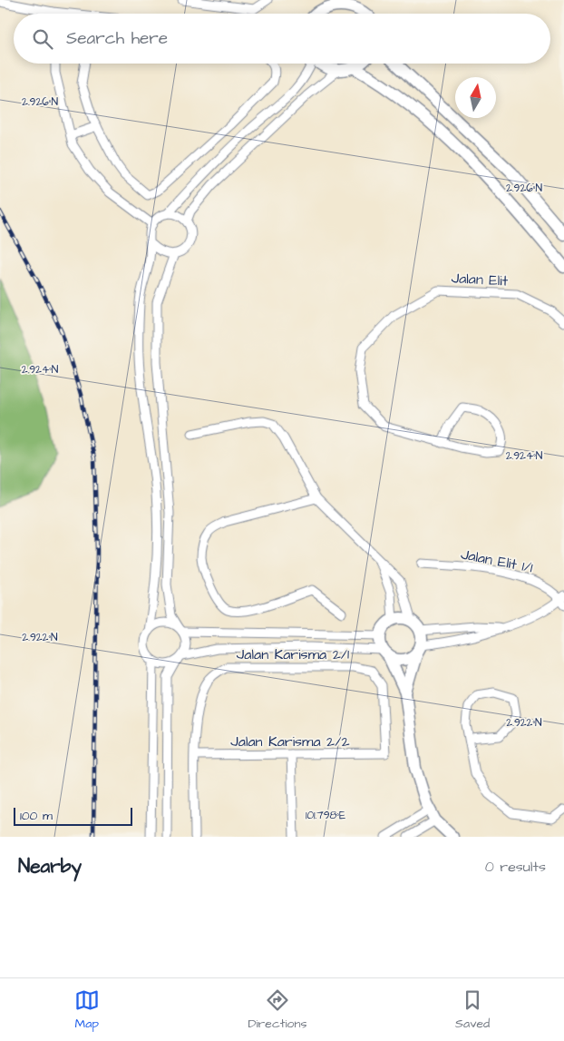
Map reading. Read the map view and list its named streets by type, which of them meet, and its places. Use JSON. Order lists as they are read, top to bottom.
{
  "streets": {
    "street": [
      "Jalan Elit",
      "Jalan Elit 1/1",
      "Jalan Karisma 2/1",
      "Jalan Karisma 2/2"
    ]
  },
  "crossings": [
    ["Jalan Karisma 2/1", "Jalan Karisma 2/2"]
  ],
  "scale_bar": "100 m",
  "north": "top",
  "page": {
    "search": "Search here",
    "scale": "100 m",
    "heading": ["Nearby", "0 results"],
    "nav": ["Map", "Directions", "Saved"]
  },
  "coordinates": [
    "2.926°N",
    "2.924°N",
    "2.922°N",
    "101.798°E"
  ]
}
